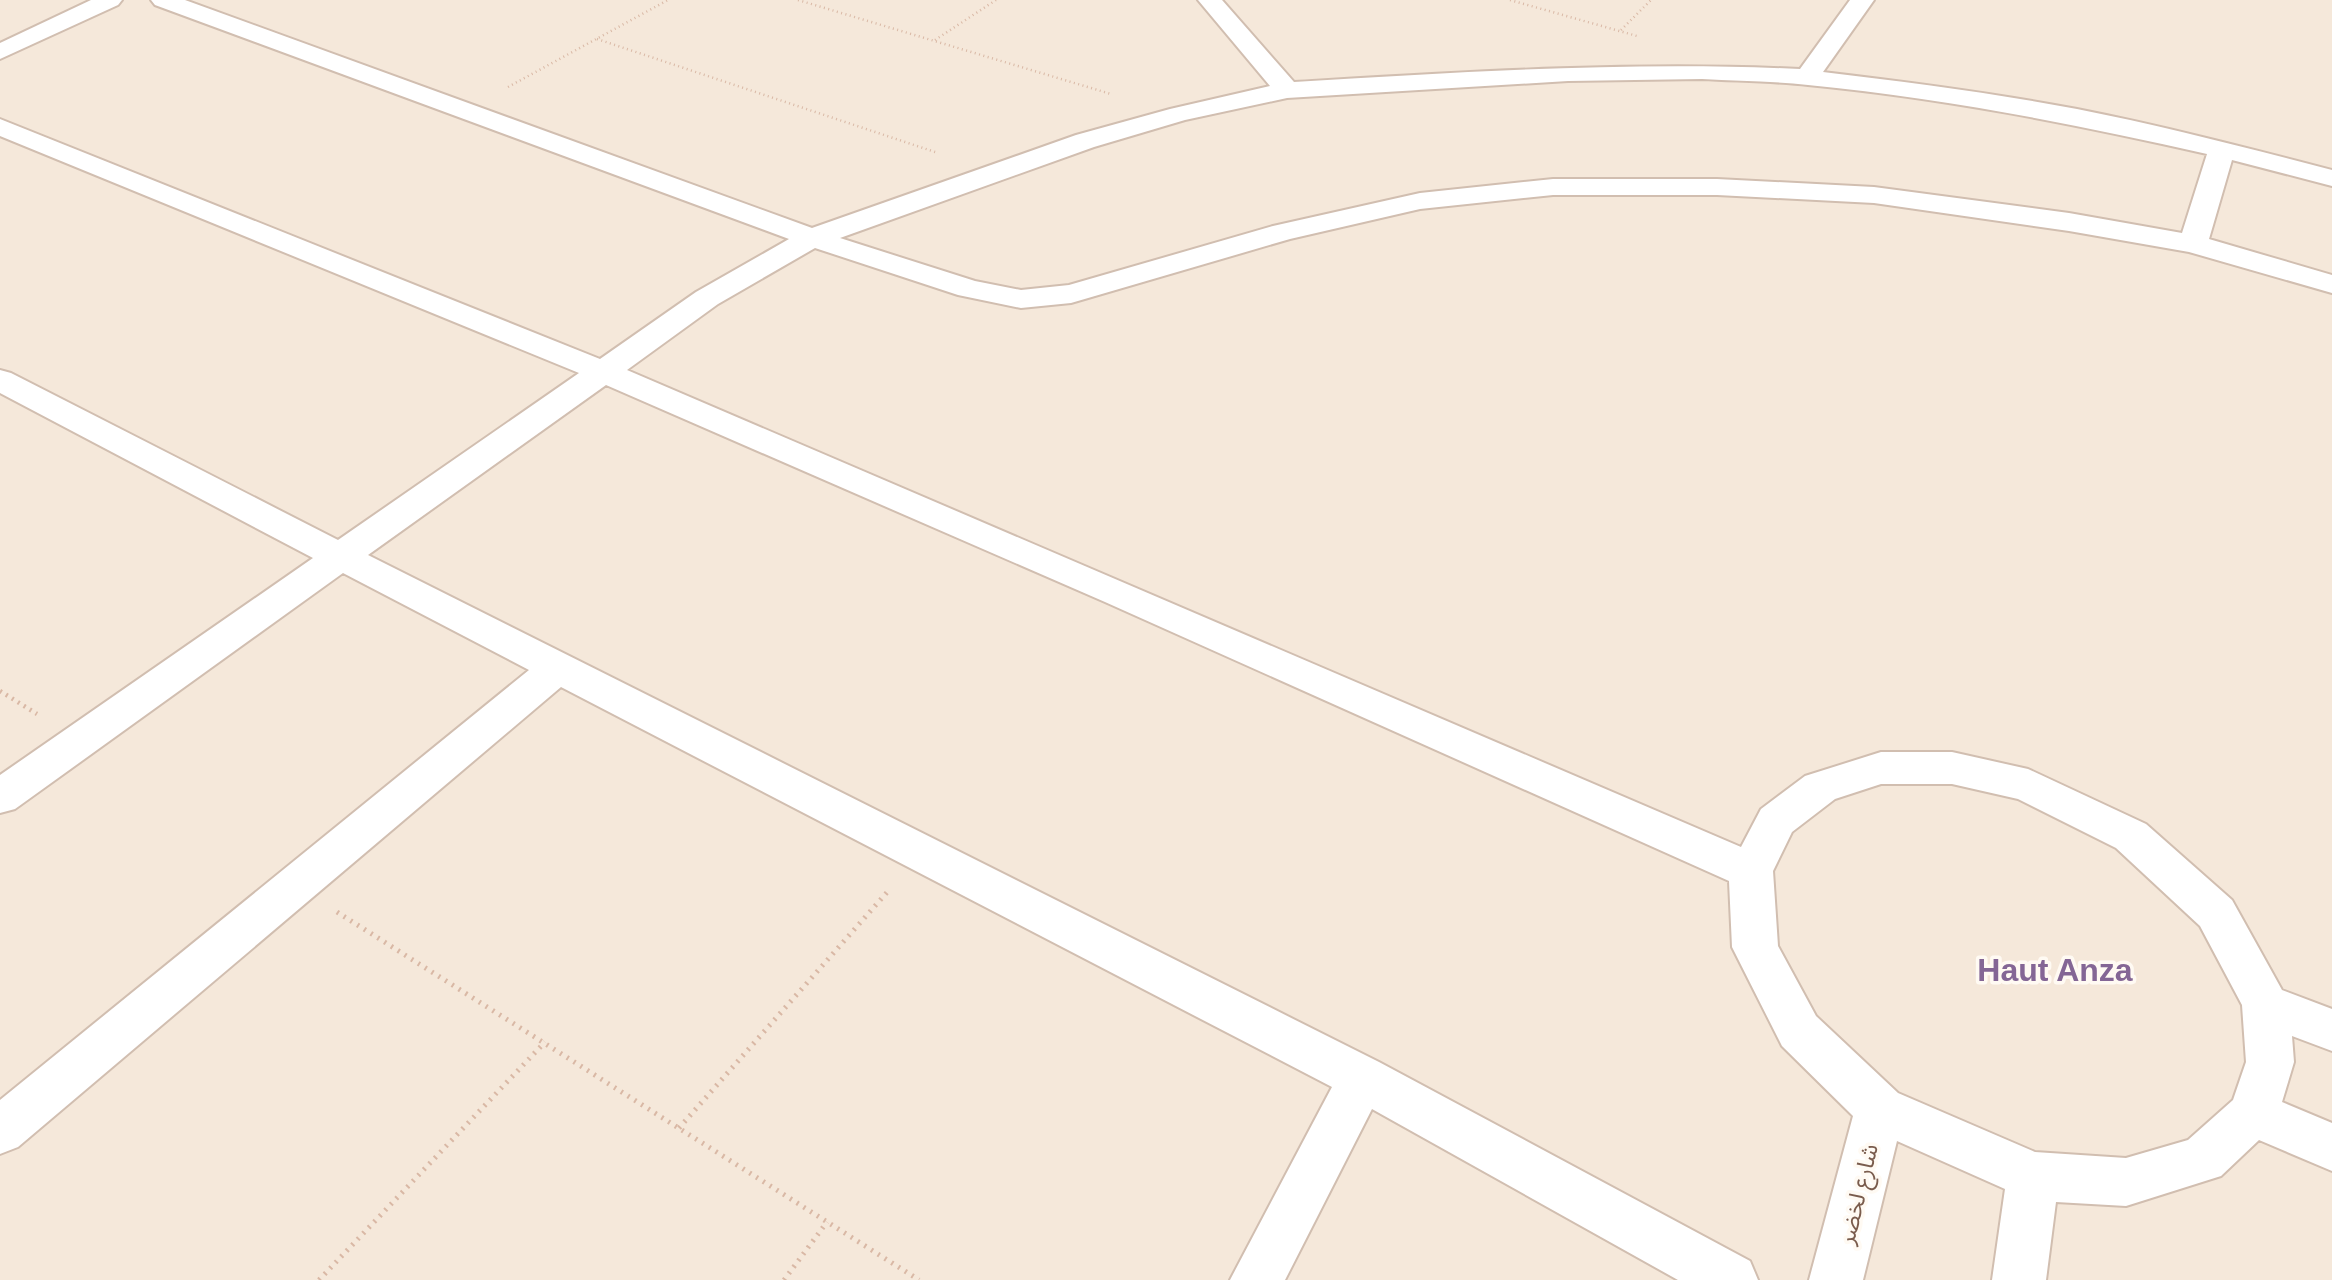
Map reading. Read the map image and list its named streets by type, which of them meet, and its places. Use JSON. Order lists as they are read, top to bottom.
{
  "streets": {
    "street": ["شارع لخضر"]
  },
  "districts": ["Haut Anza"]
}
